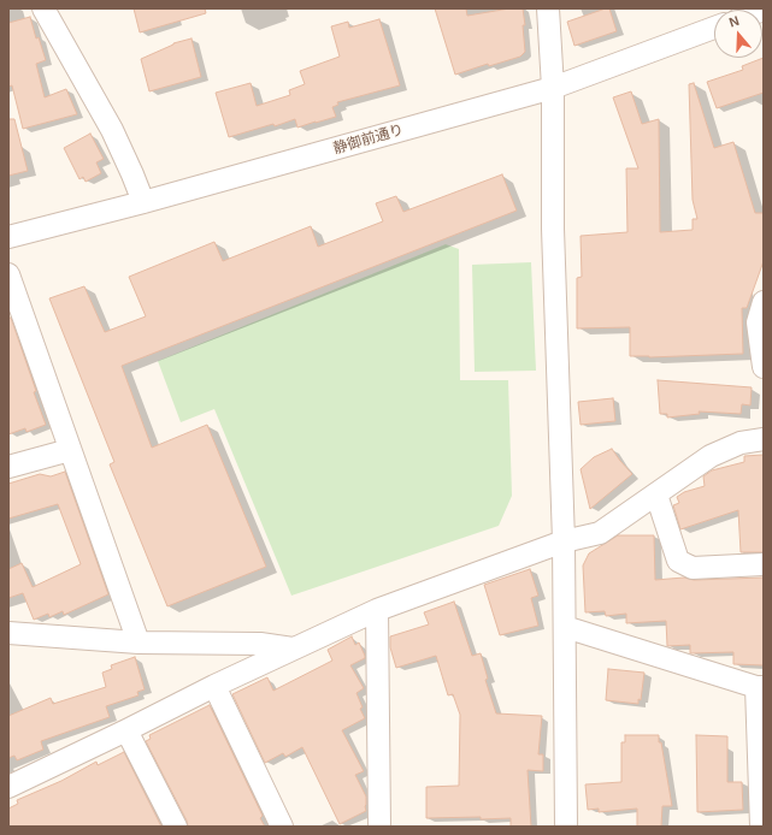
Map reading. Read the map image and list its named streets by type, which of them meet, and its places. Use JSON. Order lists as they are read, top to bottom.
{
  "streets": {
    "street": ["静御前通り"]
  },
  "north": "top"
}
